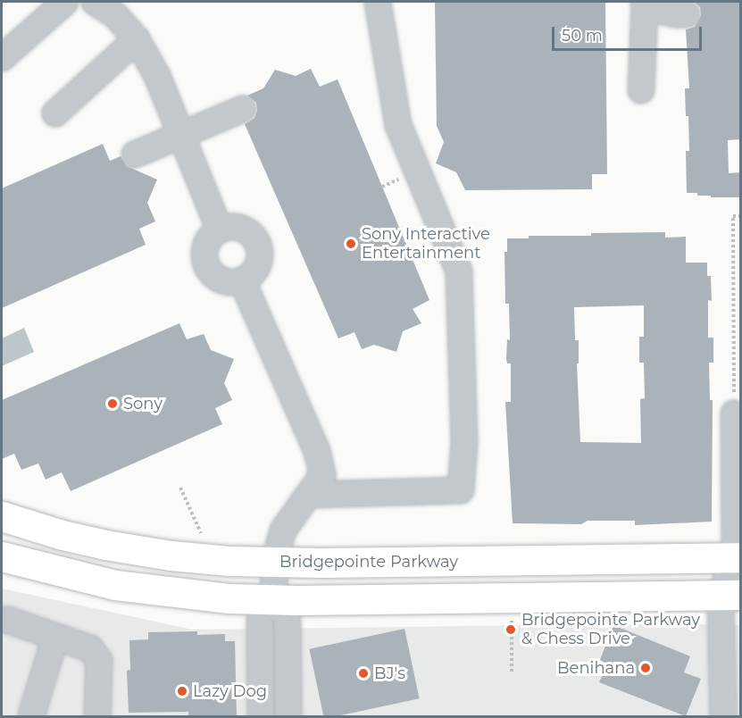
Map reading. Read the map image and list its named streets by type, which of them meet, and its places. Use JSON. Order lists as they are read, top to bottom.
{
  "streets": {
    "main road": ["Bridgepointe Parkway"]
  },
  "places": [
    "Sony Interactive Entertainment",
    "Sony",
    "Bridgepointe Parkway & Chess Drive",
    "Benihana",
    "BJ's",
    "Lazy Dog"
  ],
  "scale_bar": "50 m"
}
